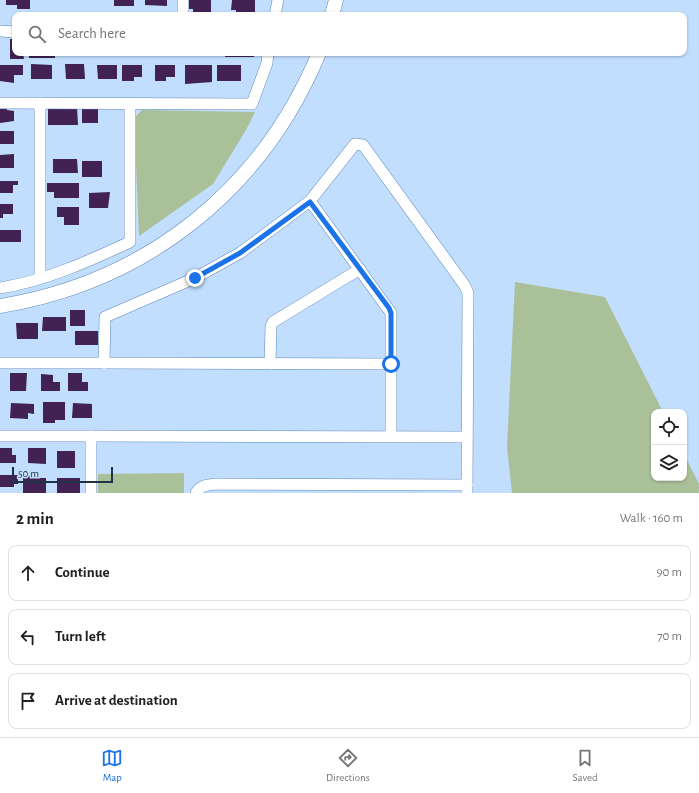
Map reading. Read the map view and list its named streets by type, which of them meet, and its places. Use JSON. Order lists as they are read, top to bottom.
{
  "scale_bar": "50 m",
  "page": {
    "search": "Search here",
    "scale": "50 m",
    "heading": ["2 min", "Walk · 160 m"],
    "list": [
      ["Continue", "90 m"],
      ["Turn left", "70 m"],
      "Arrive at destination"
    ],
    "nav": ["Map", "Directions", "Saved"]
  }
}
